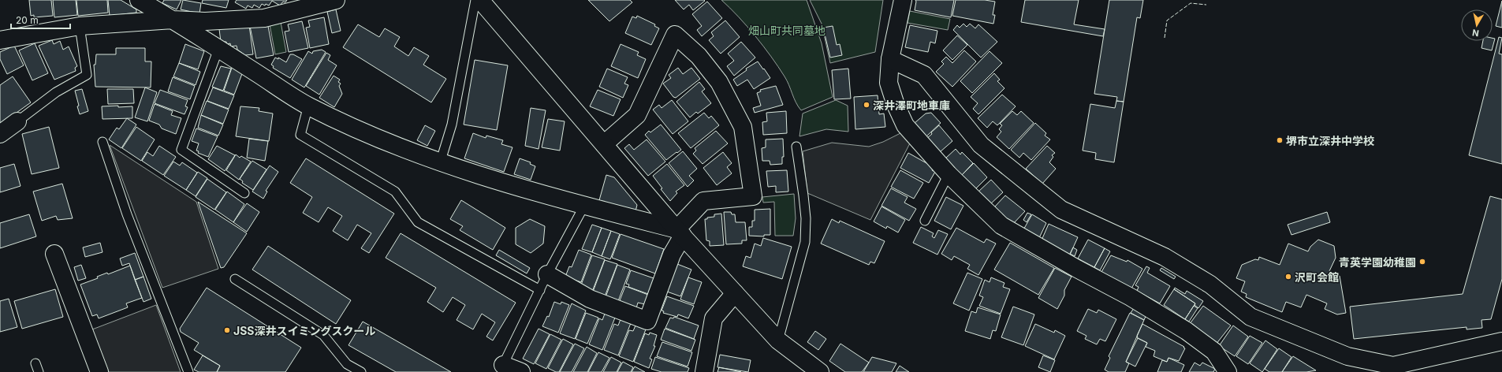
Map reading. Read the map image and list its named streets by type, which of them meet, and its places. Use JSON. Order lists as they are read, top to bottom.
{
  "parks": ["畑山町共同墓地"],
  "places": [
    "深井澤町地車庫",
    "堺市立深井中学校",
    "青英学園幼稚園",
    "沢町会館",
    "JSS深井スイミングスクール"
  ],
  "scale_bar": "20 m",
  "north": "bottom"
}
